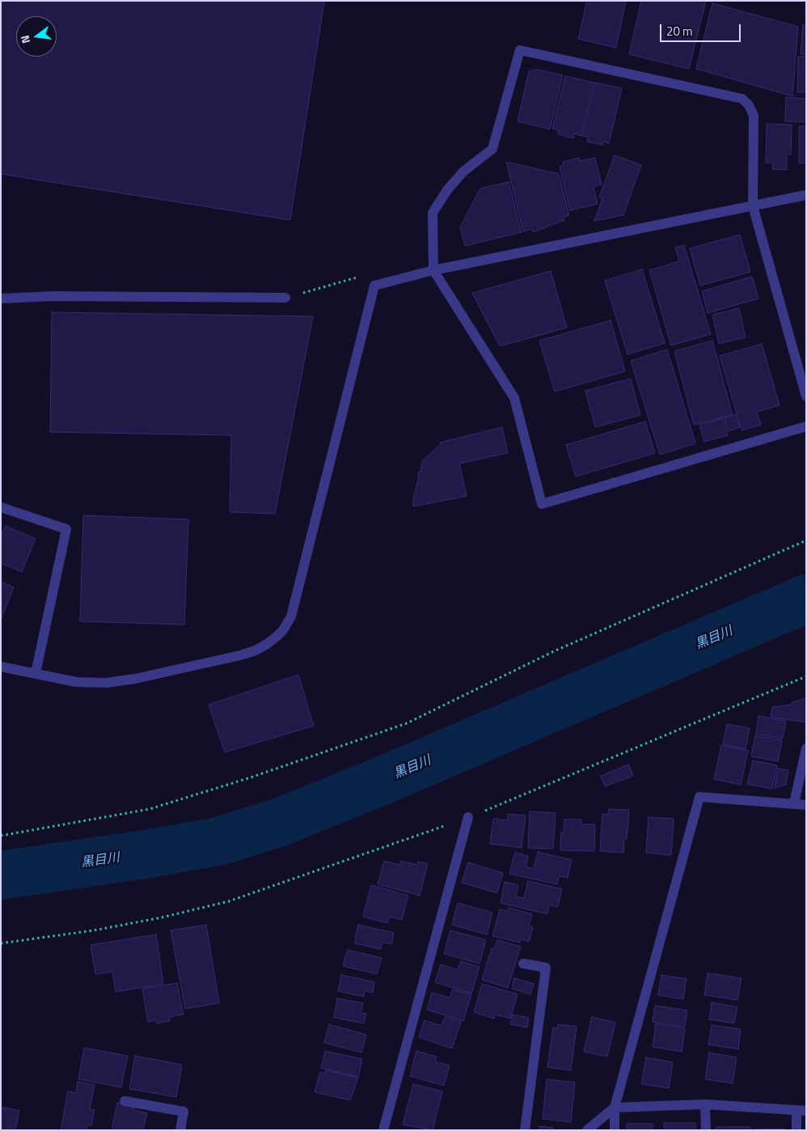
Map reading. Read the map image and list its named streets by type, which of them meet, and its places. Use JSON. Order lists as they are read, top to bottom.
{
  "water": ["黒目川"],
  "scale_bar": "20 m",
  "north": "left"
}
